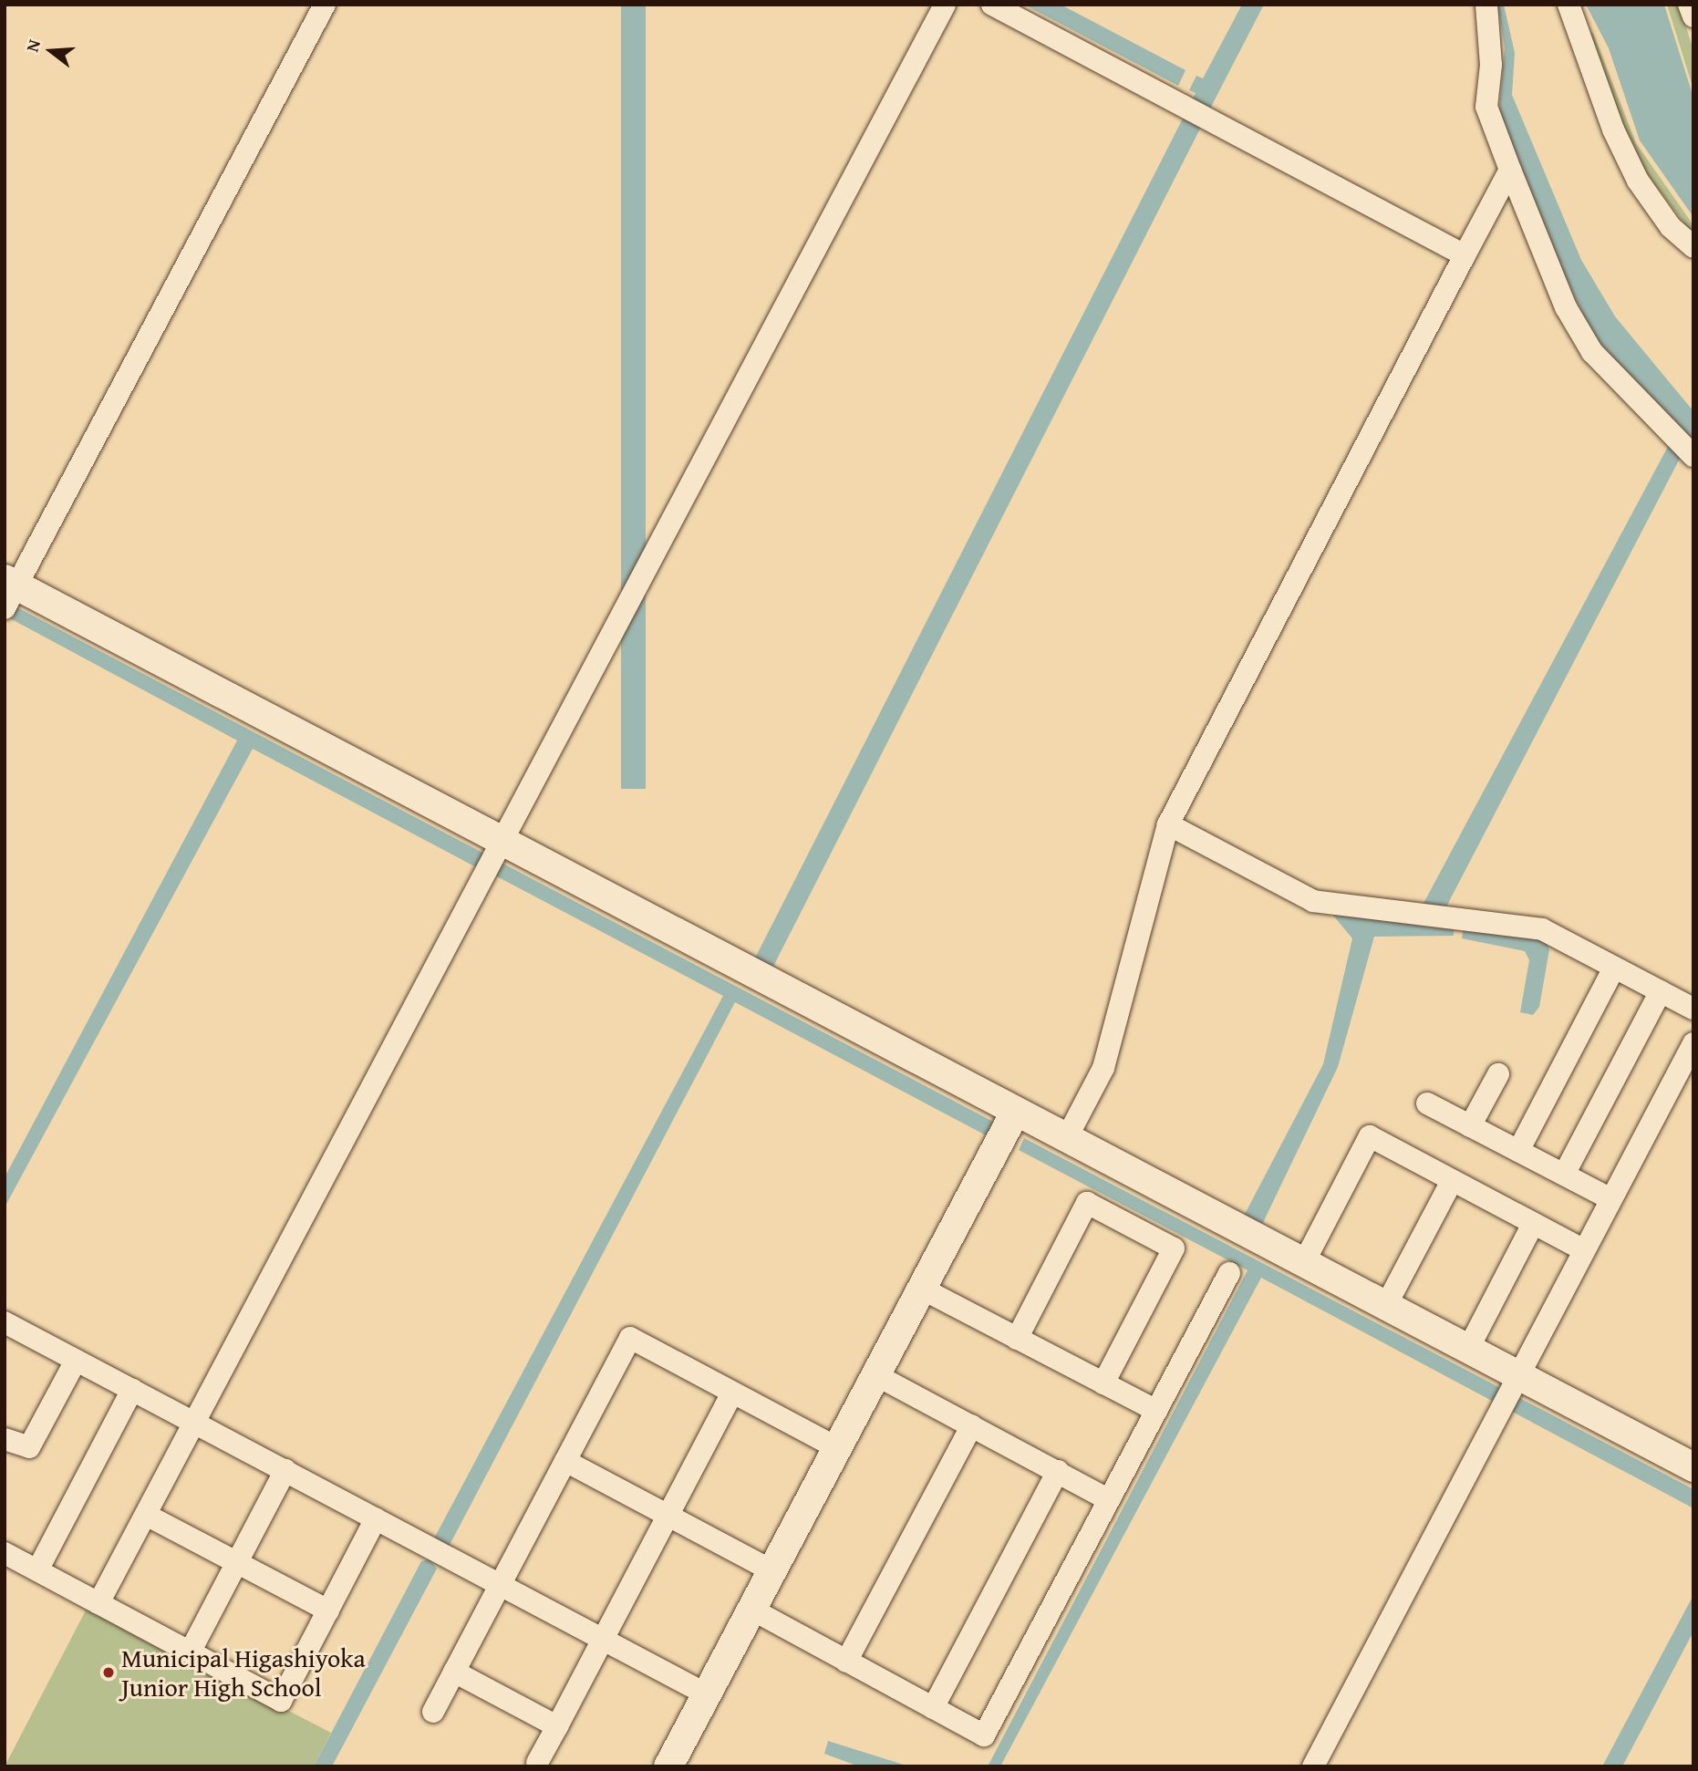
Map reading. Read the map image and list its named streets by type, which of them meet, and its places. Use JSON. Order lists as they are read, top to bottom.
{
  "places": ["Municipal Higashiyoka Junior High School"],
  "north": "left"
}
